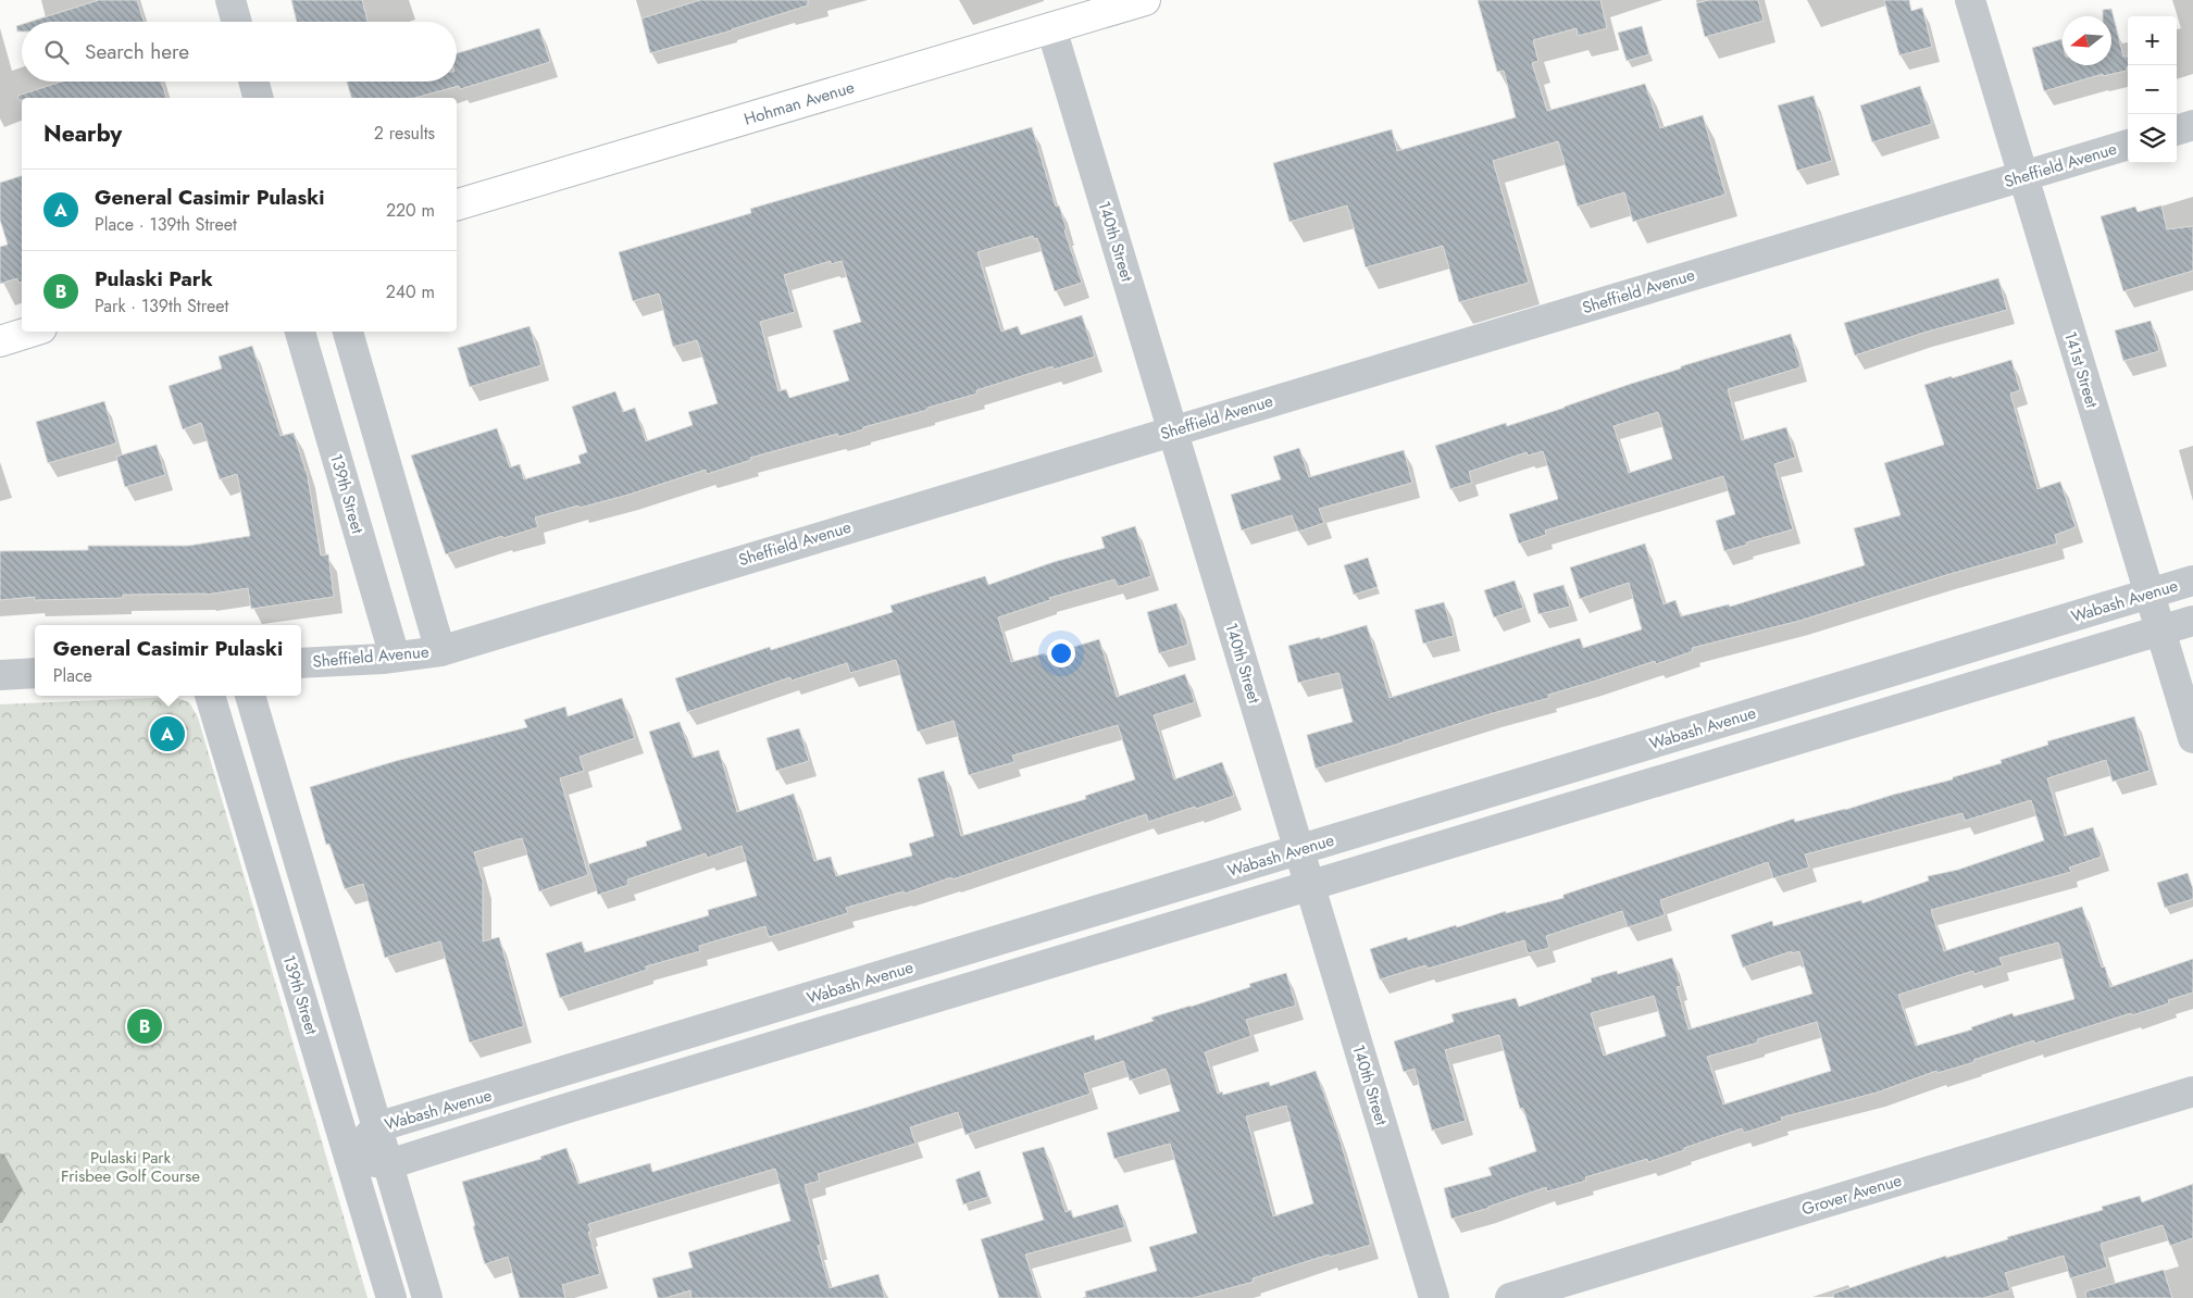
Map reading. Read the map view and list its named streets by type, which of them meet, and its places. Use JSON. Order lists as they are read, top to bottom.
{
  "streets": {
    "main road": ["Hohman Avenue"],
    "street": [
      "Sheffield Avenue",
      "140th Street",
      "141st Street",
      "139th Street",
      "Wabash Avenue",
      "Grover Avenue"
    ]
  },
  "crossings": [
    ["Hohman Avenue", "140th Street"],
    ["Sheffield Avenue", "140th Street"],
    ["Sheffield Avenue", "141st Street"],
    ["Sheffield Avenue", "139th Street"],
    ["140th Street", "Wabash Avenue"],
    ["141st Street", "Wabash Avenue"],
    ["139th Street", "Wabash Avenue"]
  ],
  "parks": ["Pulaski Park Frisbee Golf Course"],
  "north": "left",
  "page": {
    "map_buttons": ["+", "−"],
    "search": "Search here",
    "heading": ["Nearby", "2 results"],
    "list": [
      {
        "mark": "A",
        "name": "General Casimir Pulaski",
        "note": "Place · 139th Street",
        "value": "220 m"
      },
      {
        "mark": "B",
        "name": "Pulaski Park",
        "note": "Park · 139th Street",
        "value": "240 m"
      }
    ],
    "popup": ["General Casimir Pulaski", "Place"],
    "pins": ["A", "B"]
  }
}
